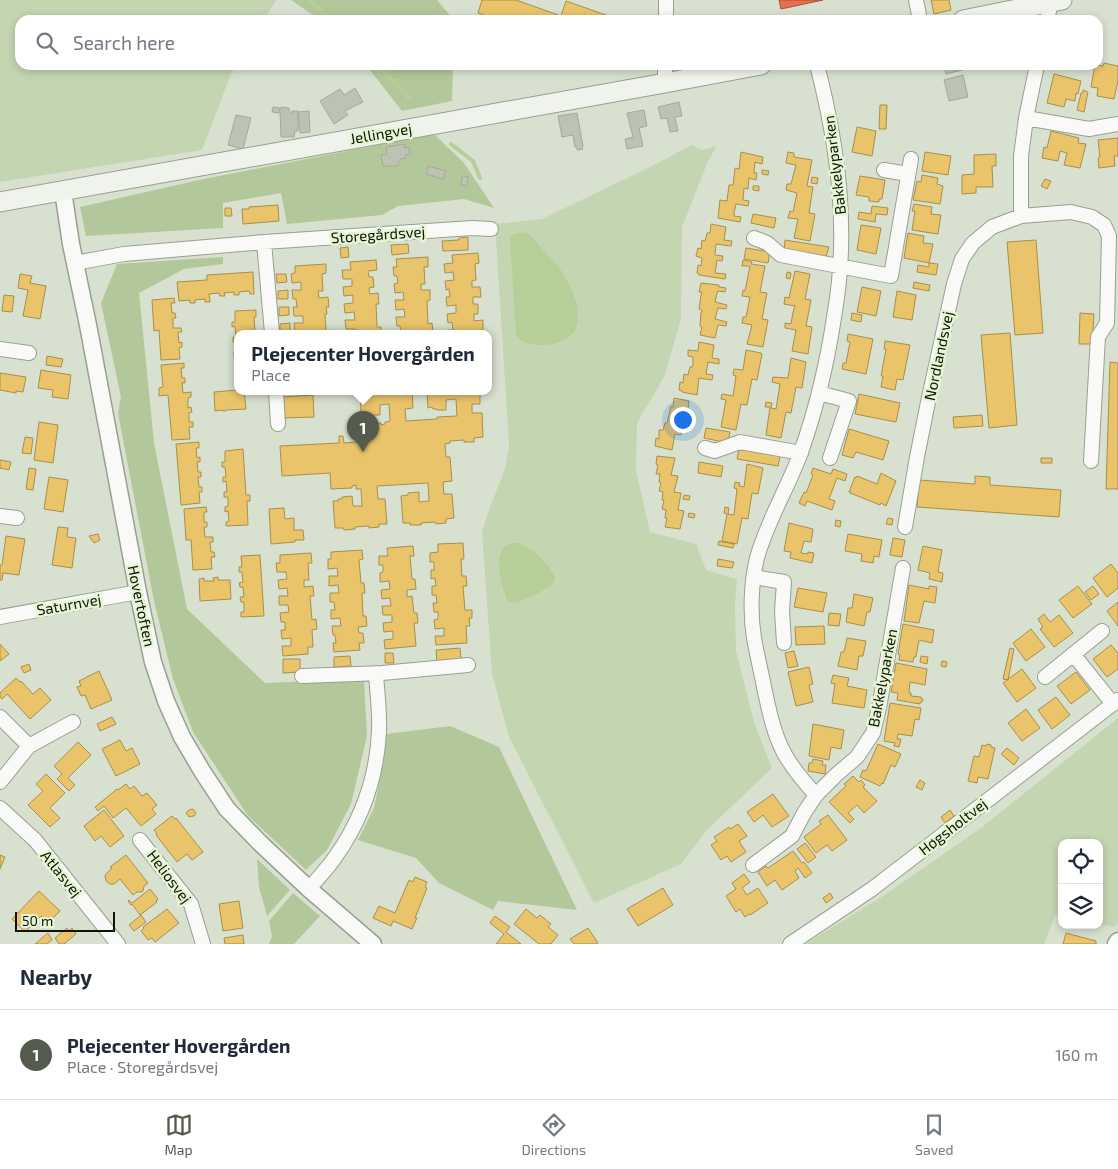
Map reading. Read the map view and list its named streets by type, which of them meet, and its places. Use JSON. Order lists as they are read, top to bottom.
{
  "streets": {
    "main road": ["Jellingvej"],
    "street": [
      "Bakkelyparken",
      "Storegårdsvej",
      "Nordlandsvej",
      "Saturnvej",
      "Hovertoften",
      "Høgsholtvej",
      "Atlasvej",
      "Heliosvej"
    ]
  },
  "crossings": [
    ["Jellingvej", "Hovertoften"],
    ["Storegårdsvej", "Hovertoften"],
    ["Saturnvej", "Hovertoften"]
  ],
  "scale_bar": "50 m",
  "page": {
    "search": "Search here",
    "popup": ["Plejecenter Hovergården", "Place"],
    "pins": "1",
    "scale": "50 m",
    "heading": "Nearby",
    "list": [
      {
        "mark": "1",
        "name": "Plejecenter Hovergården",
        "note": "Place · Storegårdsvej",
        "value": "160 m"
      }
    ],
    "nav": ["Map", "Directions", "Saved"]
  }
}
